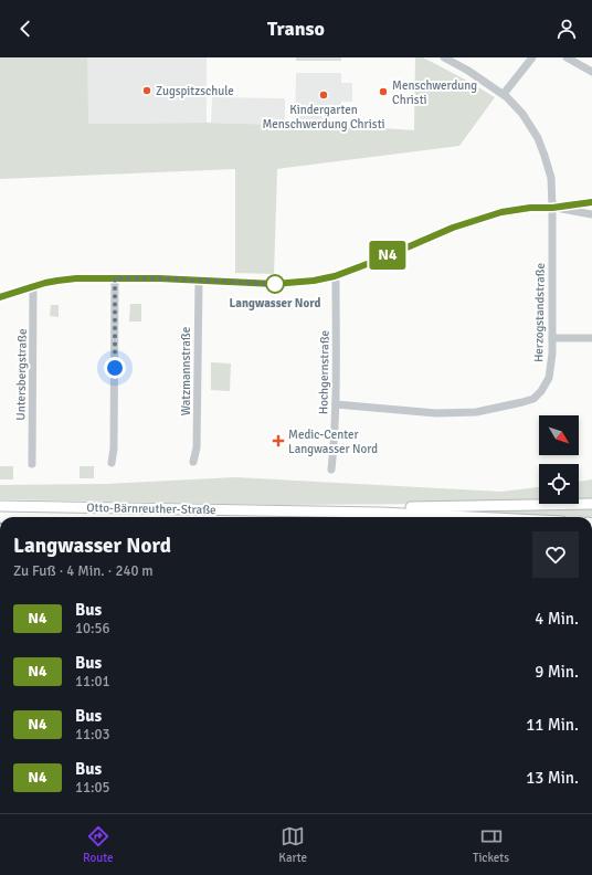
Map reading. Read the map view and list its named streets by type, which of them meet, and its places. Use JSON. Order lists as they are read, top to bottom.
{
  "streets": {
    "main road": ["Otto-Bärnreuther-Straße"],
    "street": [
      "Herzogstandstraße",
      "Watzmannstraße",
      "Hochgernstraße",
      "Untersbergstraße"
    ]
  },
  "crossings": [
    ["Herzogstandstraße", "Hochgernstraße"]
  ],
  "places": {
    "other": [
      "Zugspitzschule",
      "Menschwerdung Christi",
      "Kindergarten Menschwerdung Christi",
      "Langwasser Nord"
    ],
    "health": ["Medic-Center Langwasser Nord"]
  },
  "lines": ["bus line N4"],
  "north": "bottom right",
  "page": {
    "header": "Transo",
    "on_map": "N4",
    "heading": ["Langwasser Nord", "Zu Fuß · 4 Min. · 240 m"],
    "list": [
      {
        "mark": "N4",
        "name": "Bus",
        "note": "10:56",
        "value": "4 Min."
      },
      {
        "mark": "N4",
        "name": "Bus",
        "note": "11:01",
        "value": "9 Min."
      },
      {
        "mark": "N4",
        "name": "Bus",
        "note": "11:03",
        "value": "11 Min."
      },
      {
        "mark": "N4",
        "name": "Bus",
        "note": "11:05",
        "value": "13 Min."
      }
    ],
    "tabs": ["Route", "Karte", "Tickets"]
  }
}
